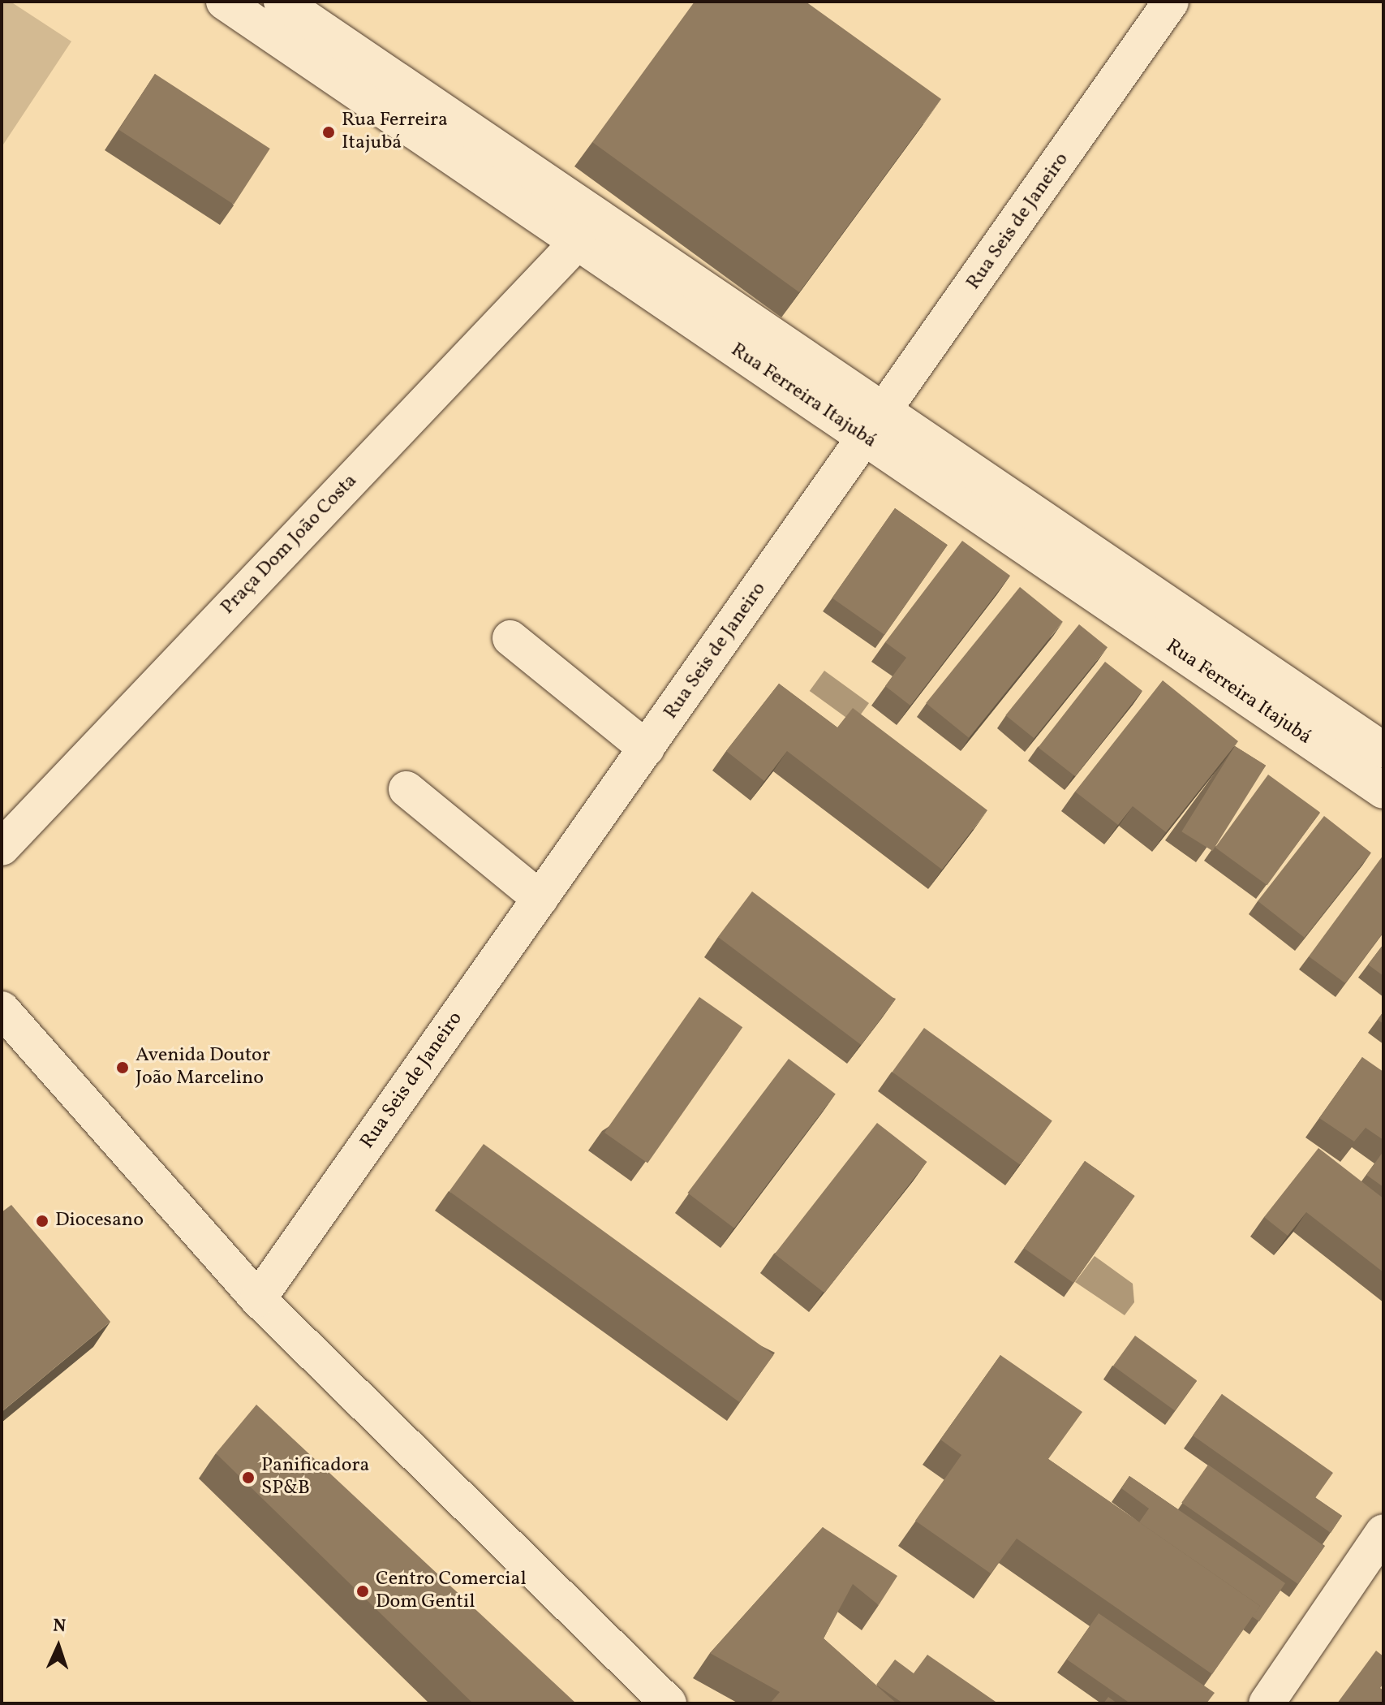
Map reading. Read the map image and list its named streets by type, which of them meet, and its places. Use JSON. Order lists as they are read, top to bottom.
{
  "streets": {
    "street": ["Rua Seis de Janeiro", "Rua Ferreira Itajubá", "Praça Dom João Costa"]
  },
  "crossings": [
    ["Rua Seis de Janeiro", "Rua Ferreira Itajubá"],
    ["Rua Ferreira Itajubá", "Praça Dom João Costa"]
  ],
  "places": [
    "Rua Ferreira Itajubá",
    "Avenida Doutor João Marcelino",
    "Diocesano",
    "Panificadora SP&B",
    "Centro Comercial Dom Gentil"
  ],
  "north": "top"
}
